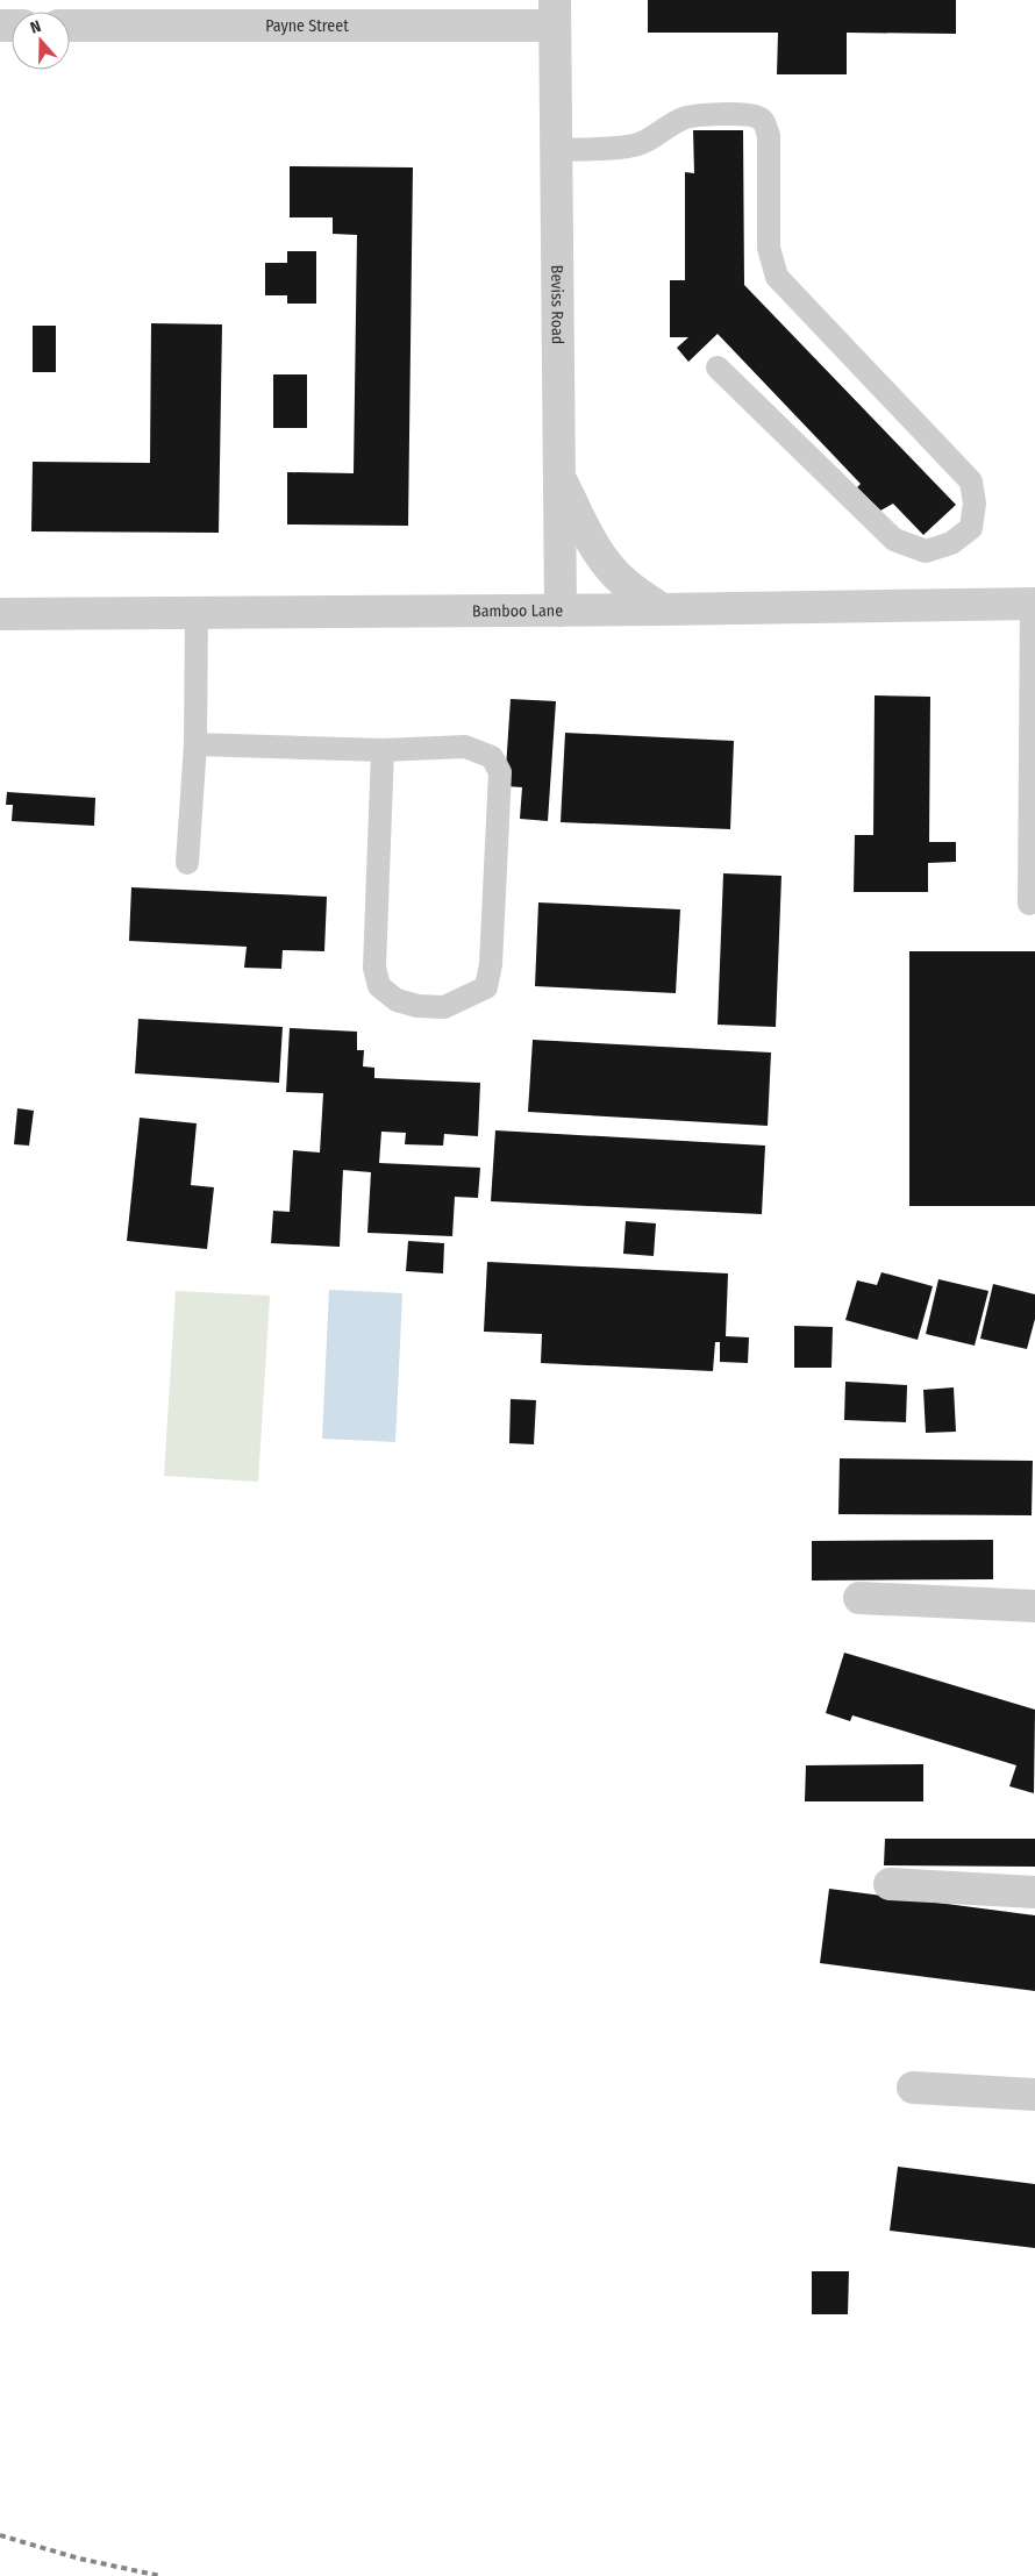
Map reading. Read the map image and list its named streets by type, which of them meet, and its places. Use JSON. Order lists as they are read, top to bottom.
{
  "streets": {
    "street": ["Payne Street", "Beviss Road", "Bamboo Lane"]
  },
  "crossings": [
    ["Payne Street", "Beviss Road"],
    ["Beviss Road", "Bamboo Lane"]
  ],
  "north": "top"
}
